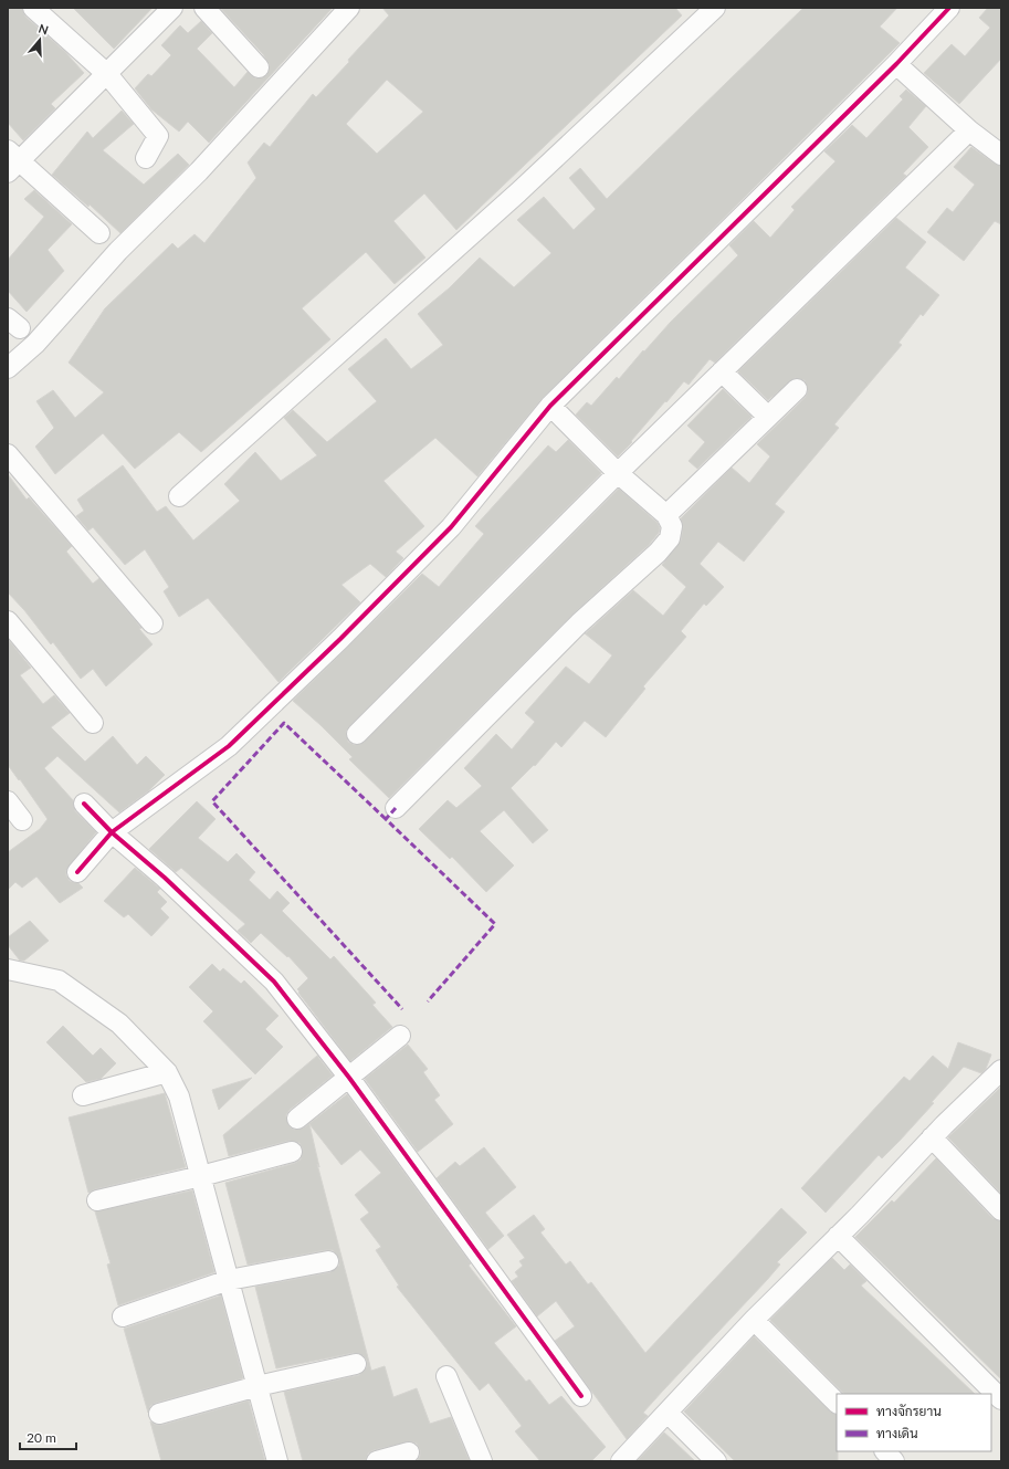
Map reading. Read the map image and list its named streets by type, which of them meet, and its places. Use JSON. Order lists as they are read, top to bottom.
{
  "legend": ["ทางจักรยาน", "ทางเดิน"],
  "scale_bar": "20 m",
  "north": "top"
}
